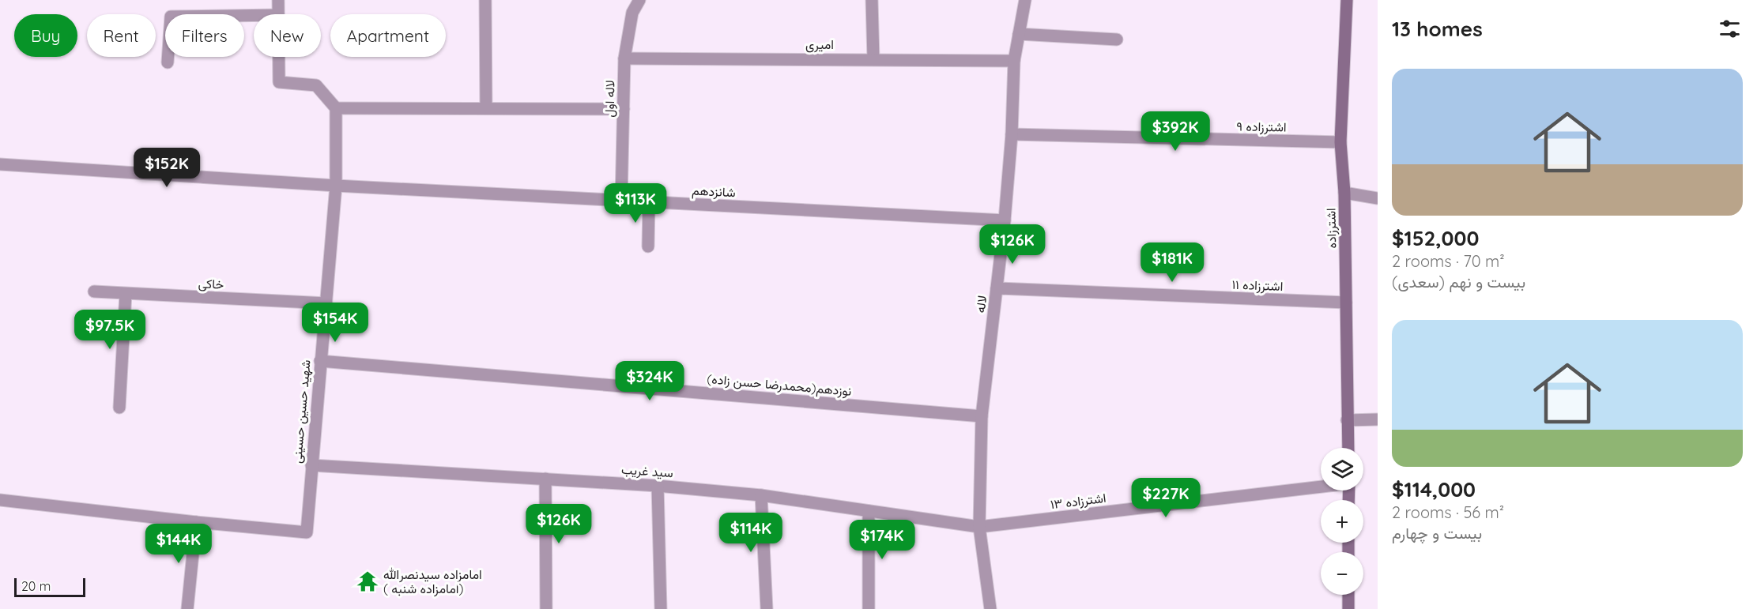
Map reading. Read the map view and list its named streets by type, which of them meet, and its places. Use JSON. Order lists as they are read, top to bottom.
{
  "streets": {
    "street": [
      "امیری",
      "لاله اول",
      "اشترزاده ۹",
      "شانزدهم",
      "اشترزاده",
      "خاکی",
      "اشترزاده ۱۱",
      "لاله",
      "نوزدهم(محمدرضا حسن زاده)",
      "شهید حسین حسینی",
      "سید غریب",
      "اشترزاده ۱۳"
    ]
  },
  "crossings": [
    ["امیری", "لاله اول"],
    ["امیری", "لاله"],
    ["لاله اول", "شانزدهم"],
    ["اشترزاده ۹", "اشترزاده"],
    ["اشترزاده ۹", "لاله"],
    ["شانزدهم", "لاله"],
    ["شانزدهم", "شهید حسین حسینی"],
    ["اشترزاده", "اشترزاده ۱۱"],
    ["خاکی", "شهید حسین حسینی"],
    ["اشترزاده ۱۱", "لاله"],
    ["لاله", "نوزدهم(محمدرضا حسن زاده)"],
    ["لاله", "سید غریب"],
    ["لاله", "اشترزاده ۱۳"],
    ["نوزدهم(محمدرضا حسن زاده)", "شهید حسین حسینی"],
    ["شهید حسین حسینی", "سید غریب"],
    ["سید غریب", "اشترزاده ۱۳"]
  ],
  "places": {
    "temple": ["امامزاده سیدنصرالله ( امامزاده شنبه)"]
  },
  "scale_bar": "20 m",
  "page": {
    "heading": "13 homes",
    "chip": [
      "Buy",
      "Rent",
      "Filters",
      "New",
      "Apartment"
    ],
    "list": [
      {
        "name": "$152,000",
        "note": "2 rooms · 70 m² · بیست و نهم (سعدی)"
      },
      {
        "name": "$114,000",
        "note": "2 rooms · 56 m² · بیست و چهارم"
      }
    ],
    "price": [
      "$392K",
      "$152K",
      "$113K",
      "$126K",
      "$181K",
      "$154K",
      "$97.5K",
      "$324K",
      "$227K",
      "$126K",
      "$114K",
      "$174K",
      "$144K"
    ],
    "map_buttons": ["+", "−"],
    "scale": "20 m"
  }
}
